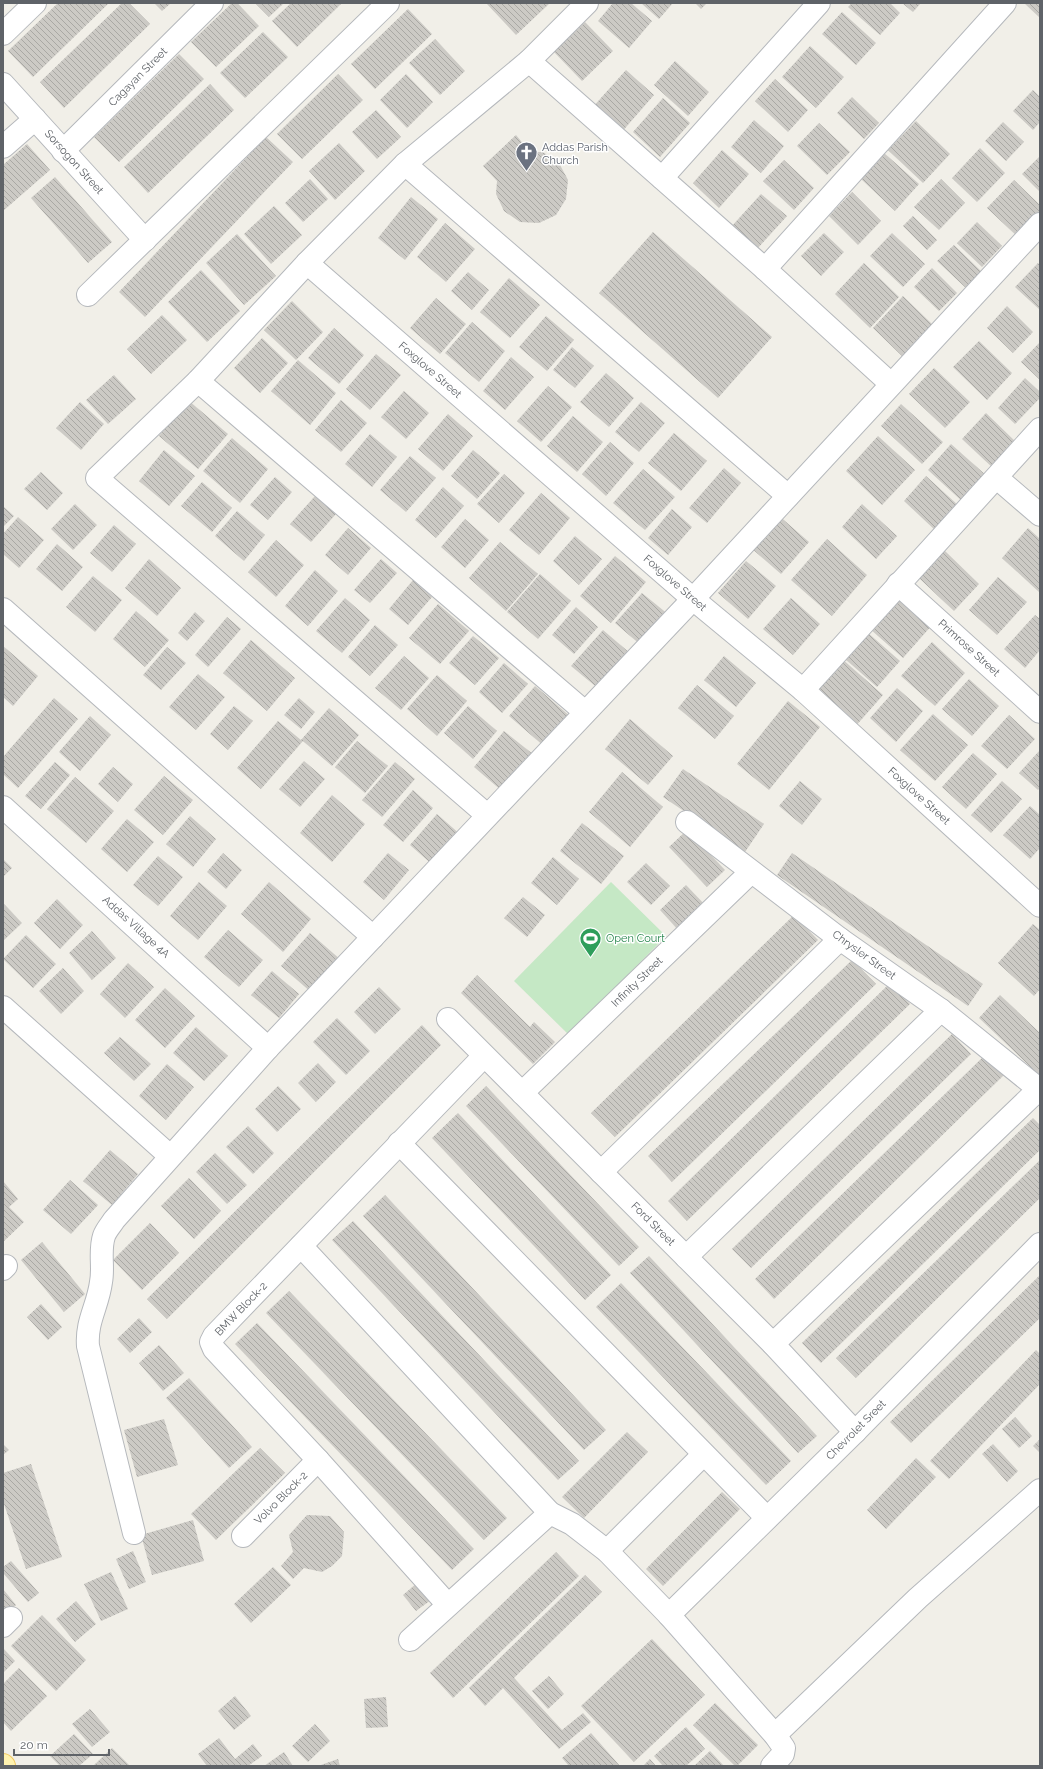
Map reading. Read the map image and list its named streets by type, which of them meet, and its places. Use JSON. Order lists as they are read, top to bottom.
{
  "streets": {
    "street": [
      "Cagayan Street",
      "Sorsogon Street",
      "Foxglove Street",
      "Primrose Street",
      "Addas Village 4A",
      "Chrysler Street",
      "Infinity Street",
      "Ford Street",
      "BMW Block-2",
      "Chevrolet Sreet",
      "Volvo Block-2"
    ]
  },
  "crossings": [
    ["Cagayan Street", "Sorsogon Street"],
    ["Chrysler Street", "Infinity Street"],
    ["Infinity Street", "Ford Street"],
    ["Ford Street", "BMW Block-2"],
    ["Ford Street", "Chevrolet Sreet"],
    ["BMW Block-2", "Volvo Block-2"]
  ],
  "places": {
    "church": ["Addas Parish Church"],
    "sports": ["Open Court"]
  },
  "scale_bar": "20 m"
}
